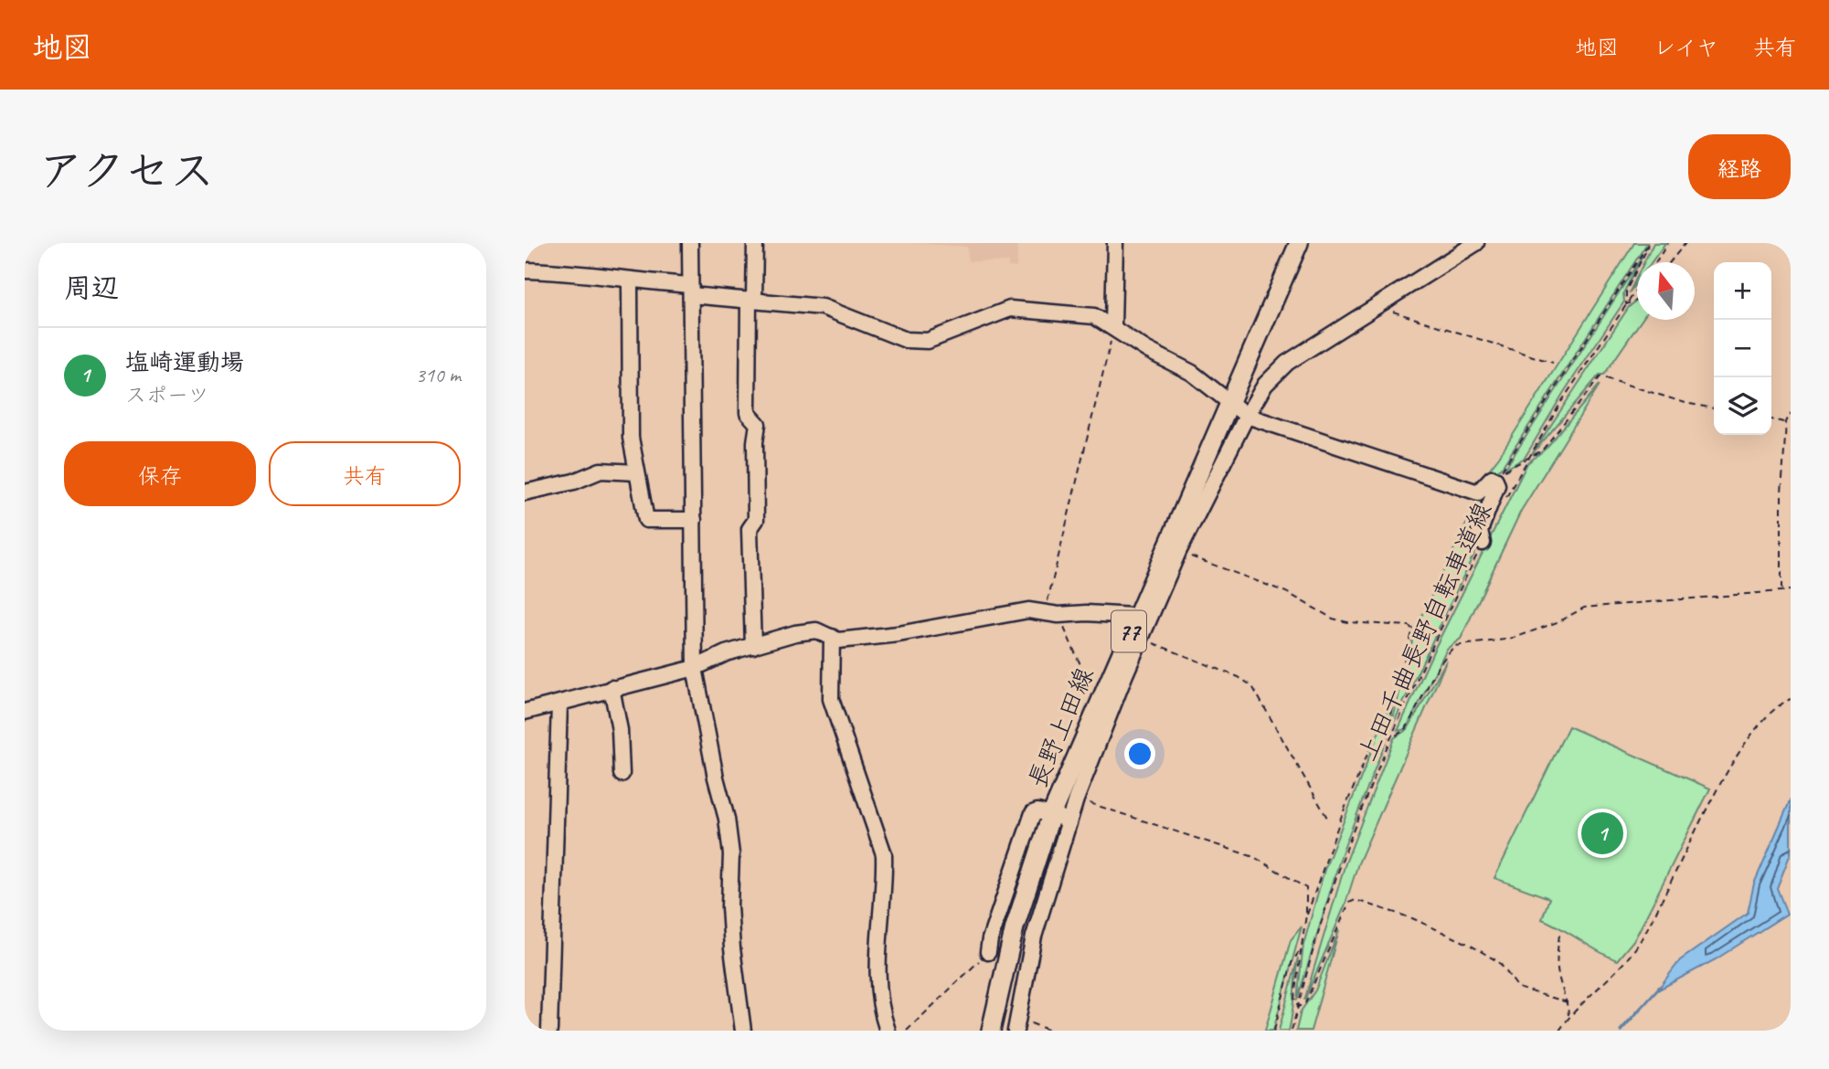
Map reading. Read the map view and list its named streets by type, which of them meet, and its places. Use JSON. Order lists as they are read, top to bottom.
{
  "streets": {
    "main road": ["77", "長野上田線"],
    "path": ["上田千曲長野自転車道線"]
  },
  "north": "top",
  "page": {
    "header": "地図",
    "nav": ["地図", "レイヤ", "共有"],
    "title": "アクセス",
    "buttons": [
      "経路",
      ["保存", "共有"]
    ],
    "heading": "周辺",
    "map_buttons": ["+", "−"],
    "list": [
      {
        "mark": "1",
        "name": "塩崎運動場",
        "note": "スポーツ",
        "value": "310 m"
      }
    ],
    "pins": "1"
  }
}
